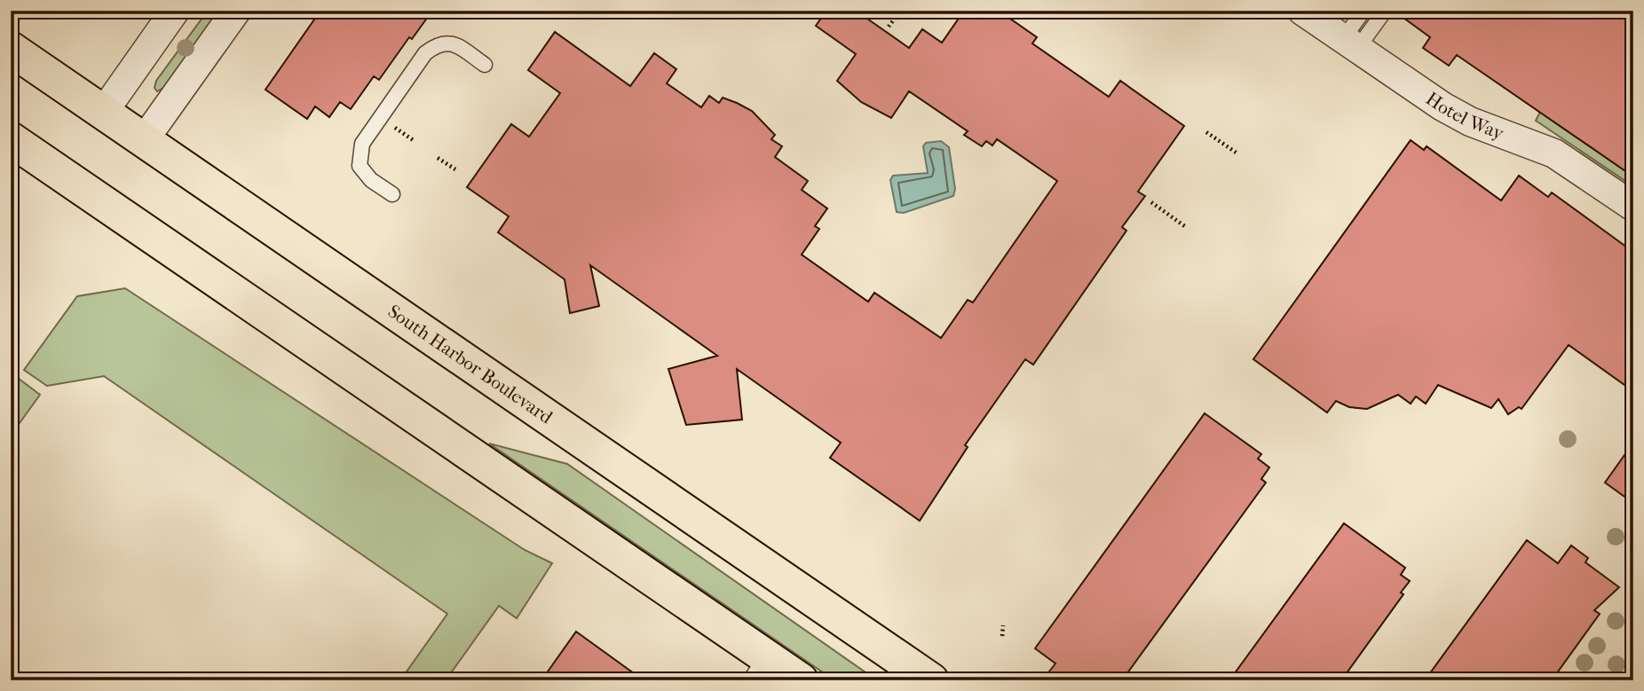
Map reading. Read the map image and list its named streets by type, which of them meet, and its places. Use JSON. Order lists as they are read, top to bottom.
{
  "streets": {
    "main road": ["South Harbor Boulevard"],
    "street": ["Hotel Way"]
  }
}
